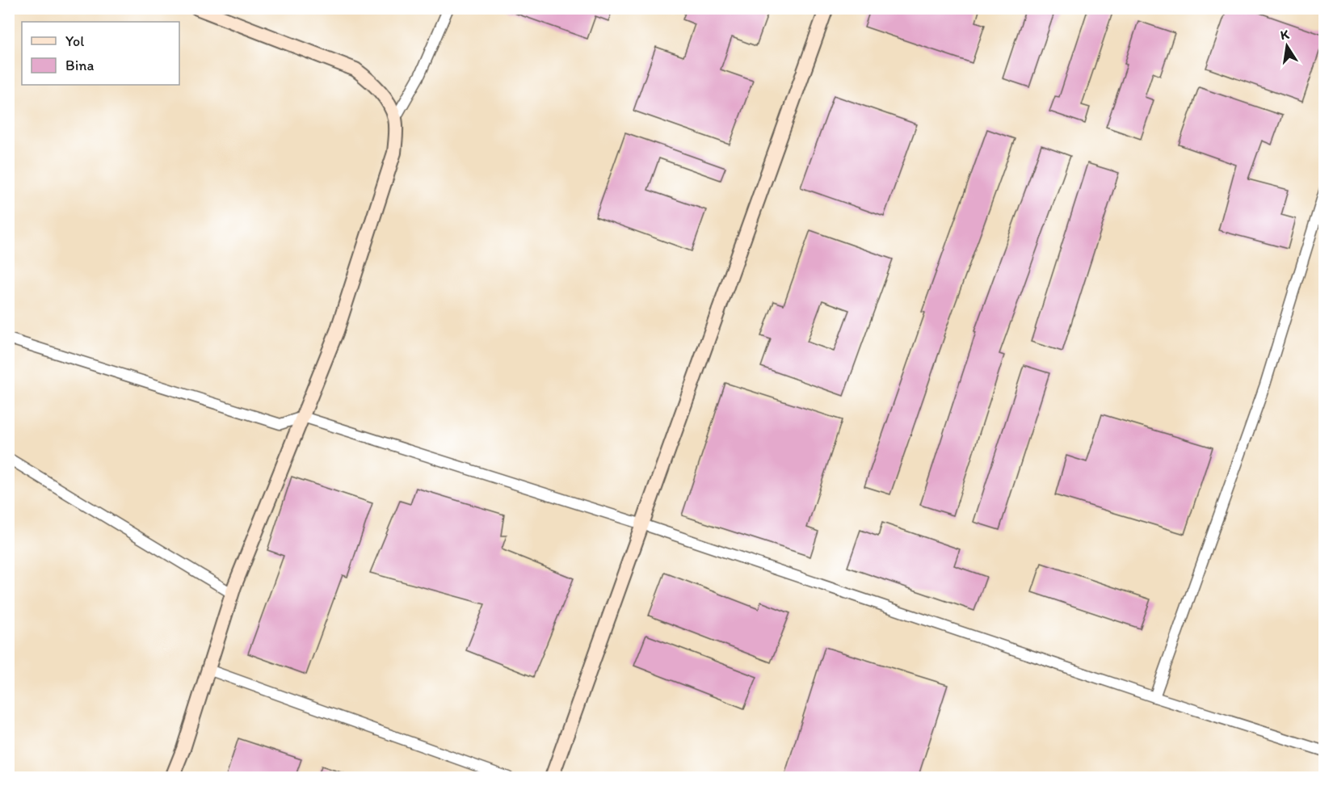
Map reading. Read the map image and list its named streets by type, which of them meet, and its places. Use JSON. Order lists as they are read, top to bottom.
{
  "legend": ["Yol", "Bina"],
  "north": "top"
}
